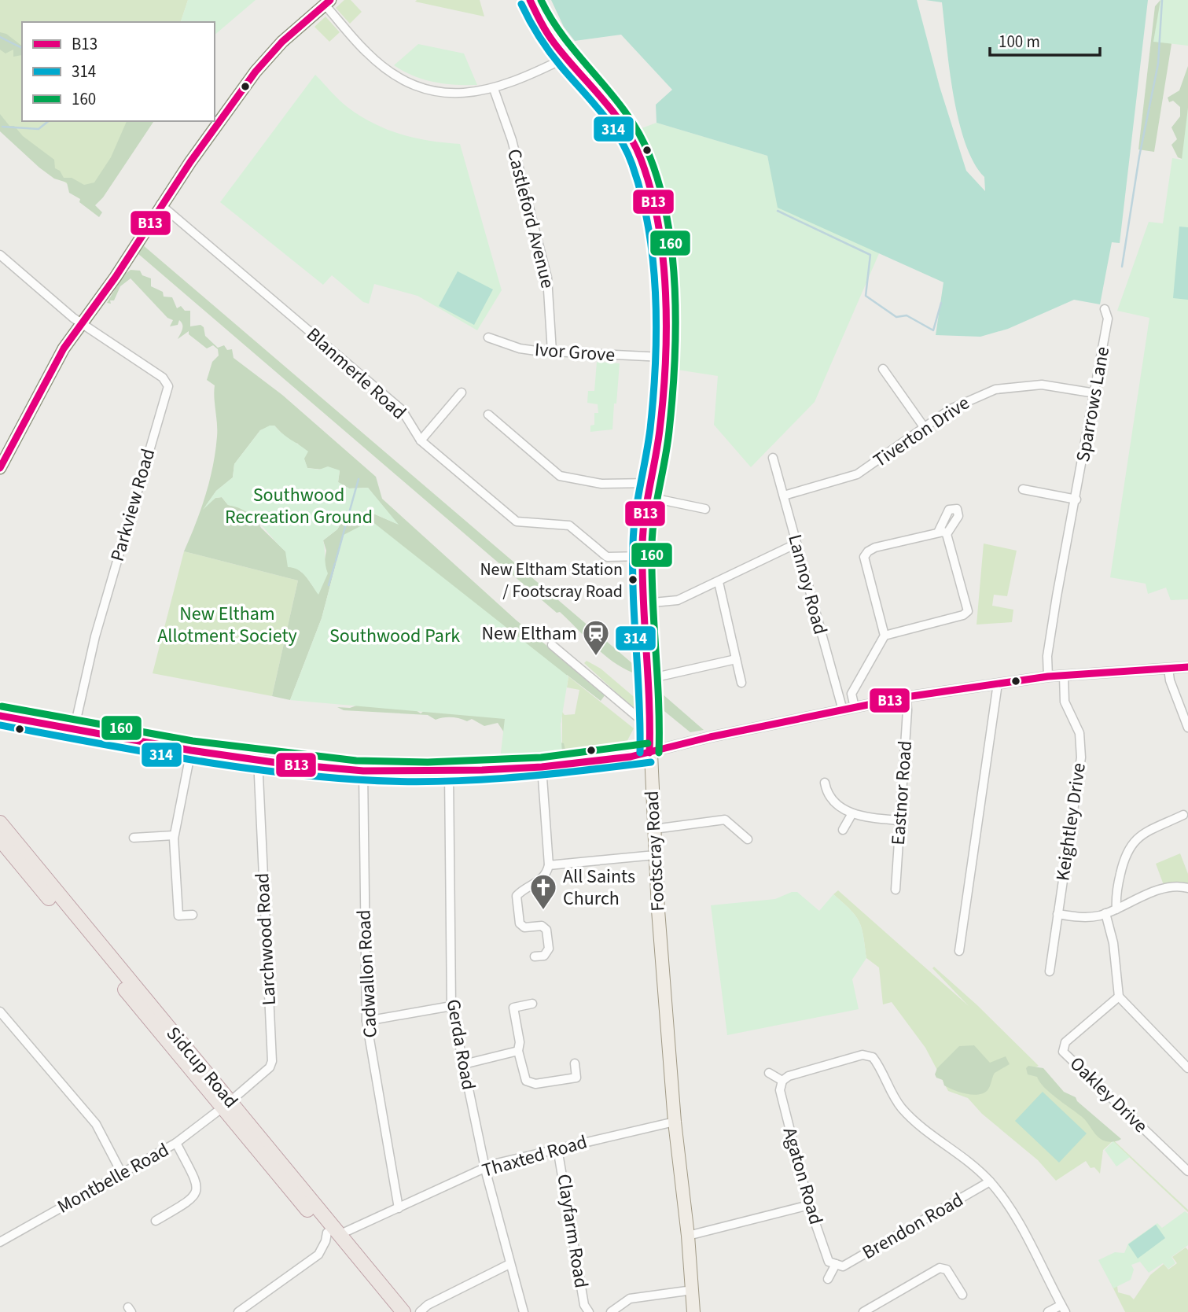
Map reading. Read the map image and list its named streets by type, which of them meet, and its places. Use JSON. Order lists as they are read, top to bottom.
{
  "streets": {
    "highway": ["Sidcup Road"],
    "main road": ["Footscray Road"],
    "street": [
      "Castleford Avenue",
      "Ivor Grove",
      "Blanmerle Road",
      "Sparrows Lane",
      "Tiverton Drive",
      "Parkview Road",
      "Lannoy Road",
      "Eastnor Road",
      "Keightley Drive",
      "Larchwood Road",
      "Cadwallon Road",
      "Gerda Road",
      "Oakley Drive",
      "Thaxted Road",
      "Agaton Road",
      "Montbelle Road",
      "Brendon Road",
      "Clayfarm Road"
    ]
  },
  "crossings": [
    ["Castleford Avenue", "Ivor Grove"],
    ["Ivor Grove", "Footscray Road"],
    ["Blanmerle Road", "Footscray Road"],
    ["Sparrows Lane", "Tiverton Drive"],
    ["Tiverton Drive", "Lannoy Road"],
    ["Footscray Road", "Thaxted Road"],
    ["Larchwood Road", "Sidcup Road"],
    ["Larchwood Road", "Montbelle Road"],
    ["Cadwallon Road", "Thaxted Road"],
    ["Gerda Road", "Thaxted Road"],
    ["Sidcup Road", "Thaxted Road"],
    ["Sidcup Road", "Montbelle Road"],
    ["Thaxted Road", "Clayfarm Road"],
    ["Agaton Road", "Brendon Road"]
  ],
  "parks": ["Southwood Recreation Ground", "New Eltham Allotment Society", "Southwood Park"],
  "places": {
    "other": ["New Eltham Station / Footscray Road"],
    "station": ["New Eltham"],
    "church": ["All Saints Church"]
  },
  "lines": ["transit line B13", "transit line 160", "transit line 314"],
  "legend": ["B13", "314", "160"],
  "scale_bar": "100 m"
}
